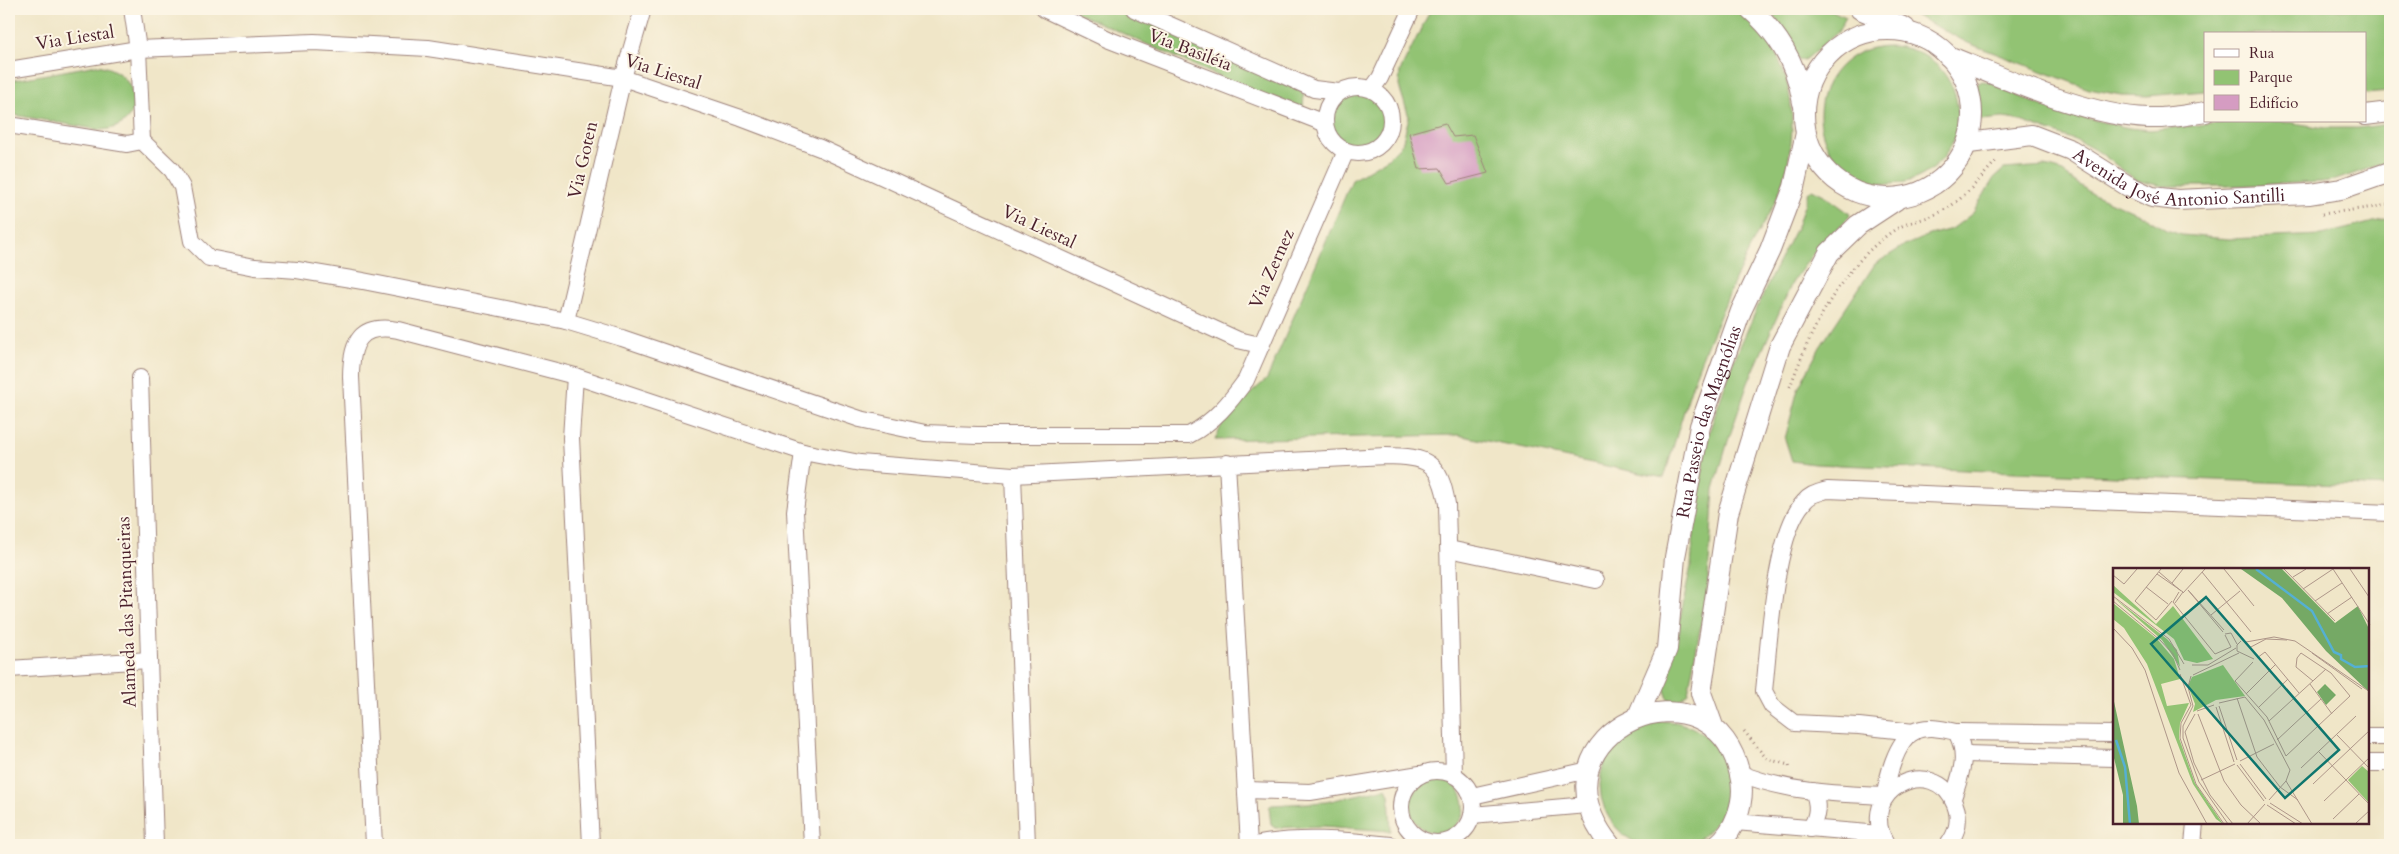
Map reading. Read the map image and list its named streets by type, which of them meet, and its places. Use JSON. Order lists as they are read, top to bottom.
{
  "streets": {
    "street": [
      "Via Liestal",
      "Via Basiléia",
      "Via Goten",
      "Avenida José Antonio Santilli",
      "Via Zernez",
      "Rua Passeio das Magnólias",
      "Alameda das Pitanqueiras"
    ]
  },
  "crossings": [
    ["Via Liestal", "Via Goten"],
    ["Via Liestal", "Via Zernez"],
    ["Via Basiléia", "Via Zernez"],
    ["Via Goten", "Via Zernez"],
    ["Avenida José Antonio Santilli", "Rua Passeio das Magnólias"]
  ],
  "legend": ["Rua", "Parque", "Edifício"]
}
